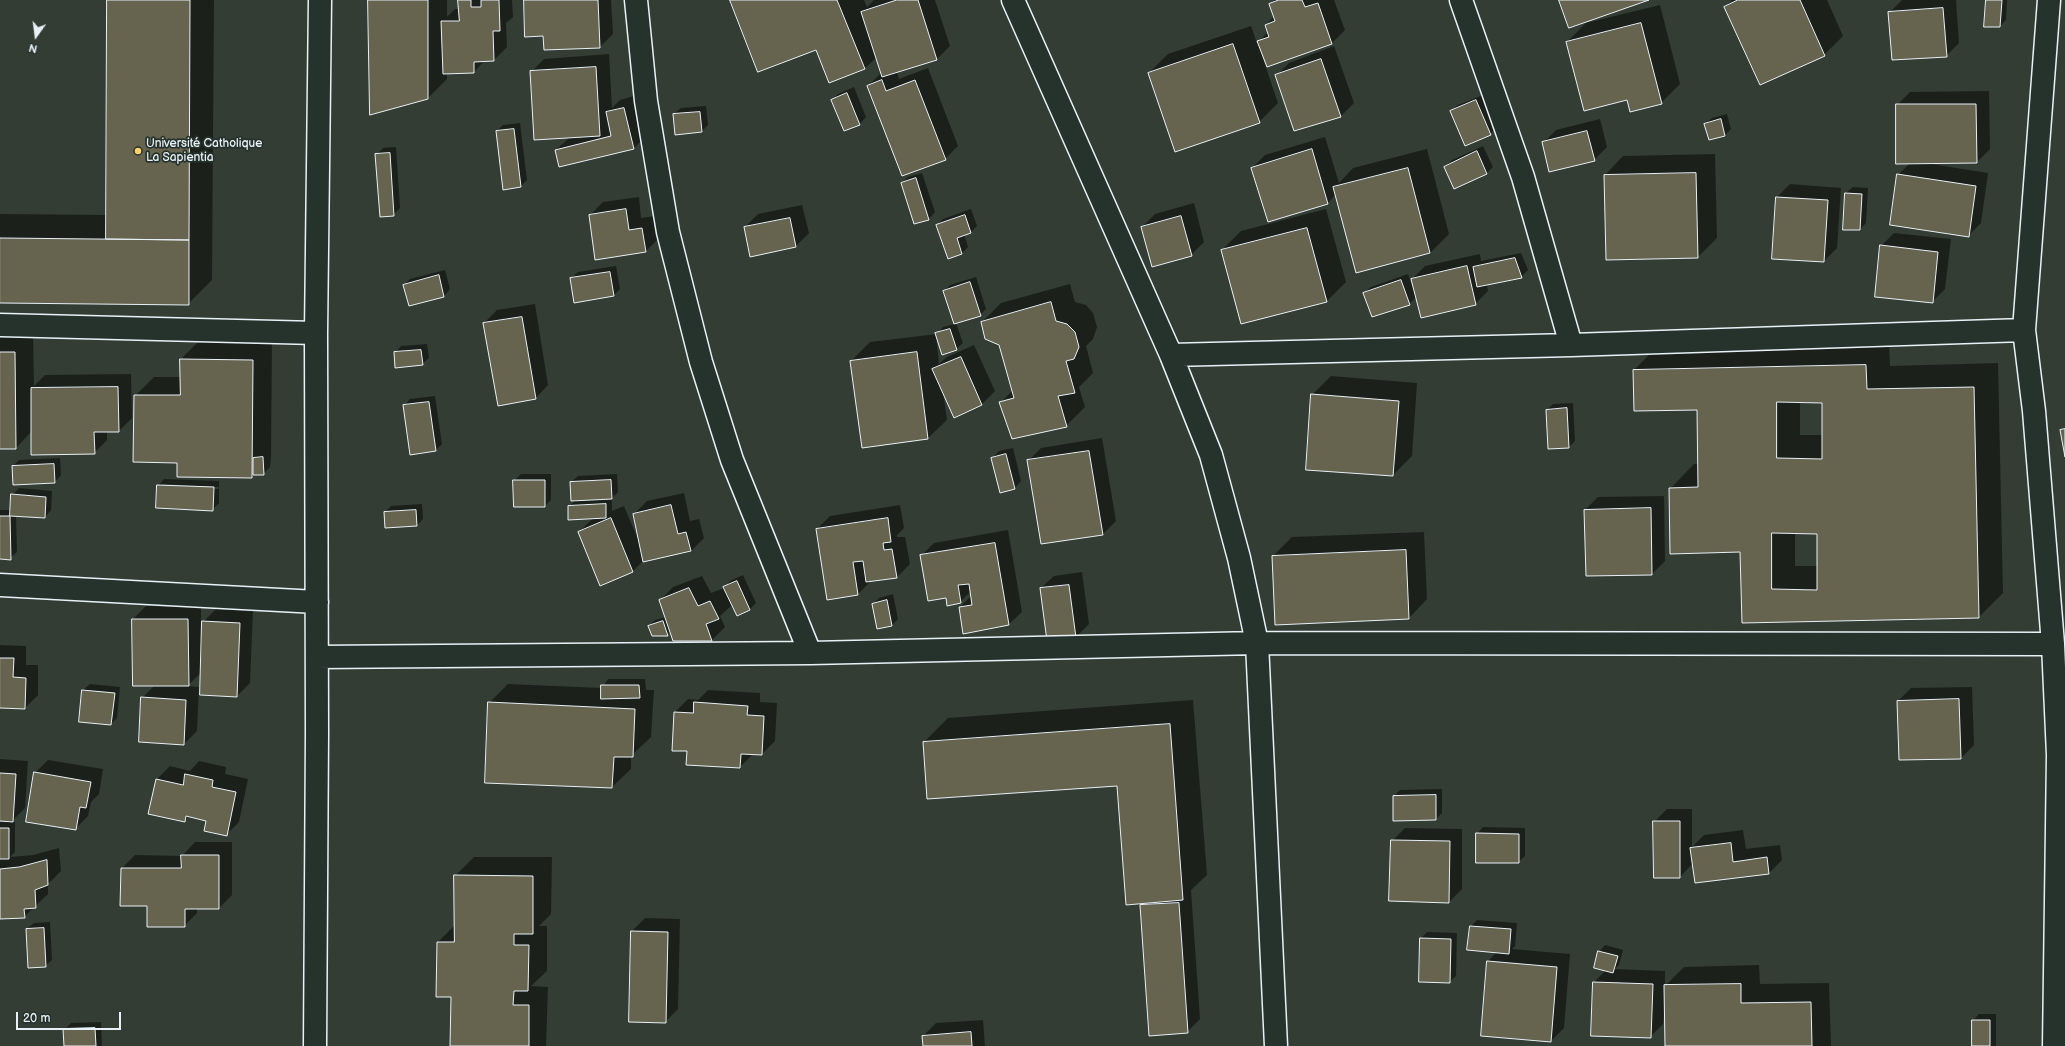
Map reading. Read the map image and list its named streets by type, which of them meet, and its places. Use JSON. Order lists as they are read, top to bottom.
{
  "places": ["Université Catholique La Sapientia"],
  "scale_bar": "20 m",
  "north": "bottom"
}
